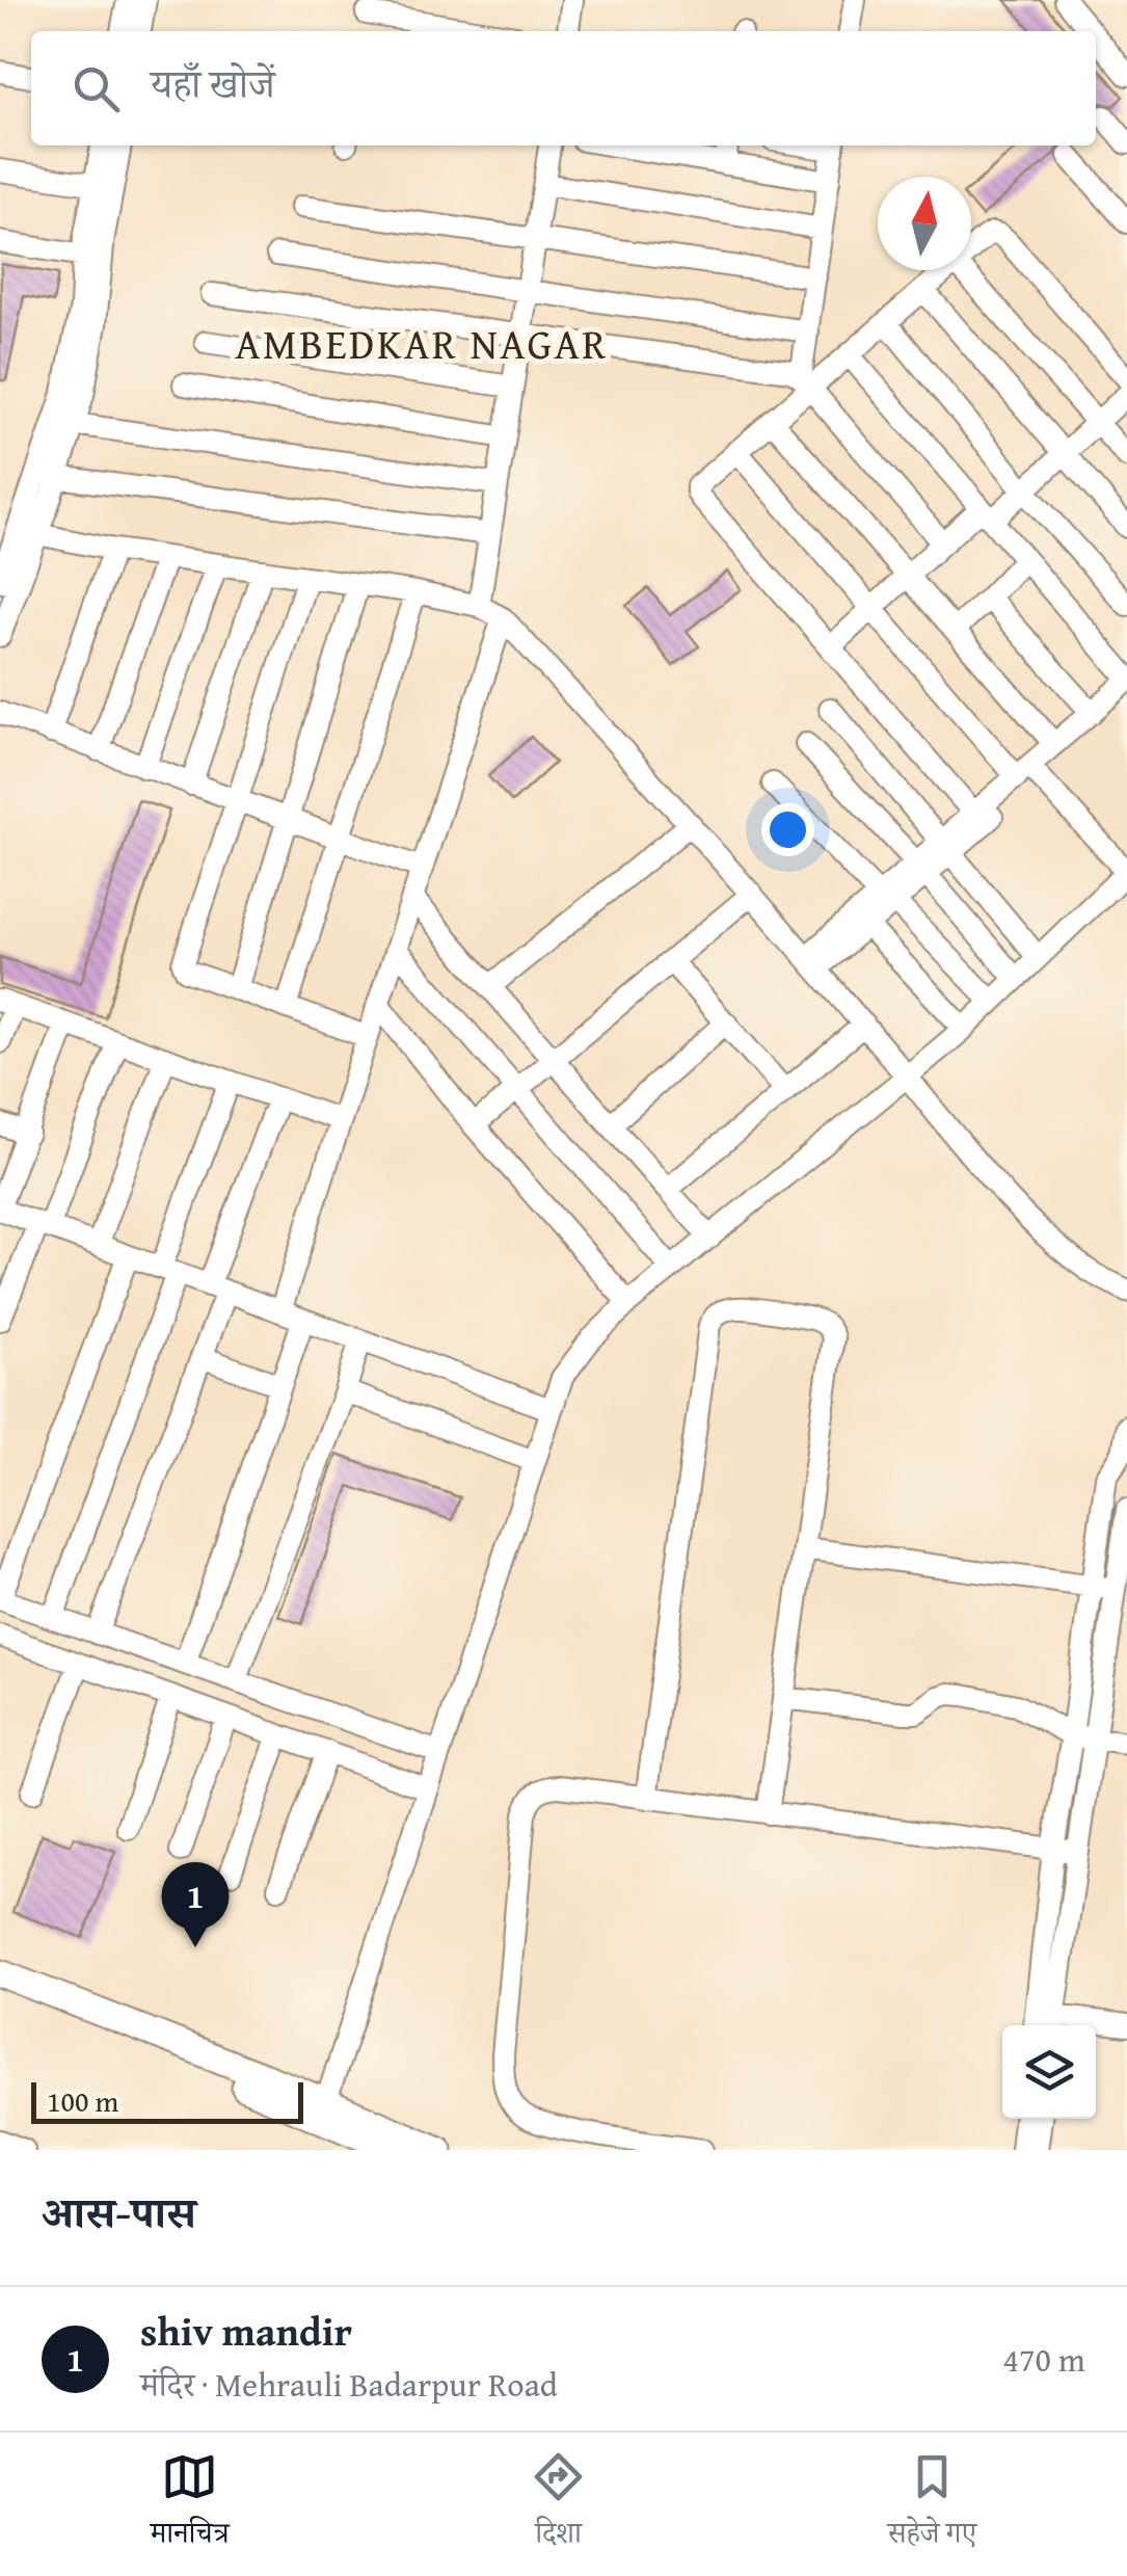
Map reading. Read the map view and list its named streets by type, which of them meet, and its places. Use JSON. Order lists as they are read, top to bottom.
{
  "districts": ["AMBEDKAR NAGAR"],
  "scale_bar": "100 m",
  "north": "top",
  "page": {
    "search": "यहाँ खोजें",
    "pins": "1",
    "scale": "100 m",
    "heading": "आस-पास",
    "list": [
      {
        "mark": "1",
        "name": "shiv mandir",
        "note": "मंदिर · Mehrauli Badarpur Road",
        "value": "470 m"
      }
    ],
    "nav": ["मानचित्र", "दिशा", "सहेजे गए"]
  }
}
